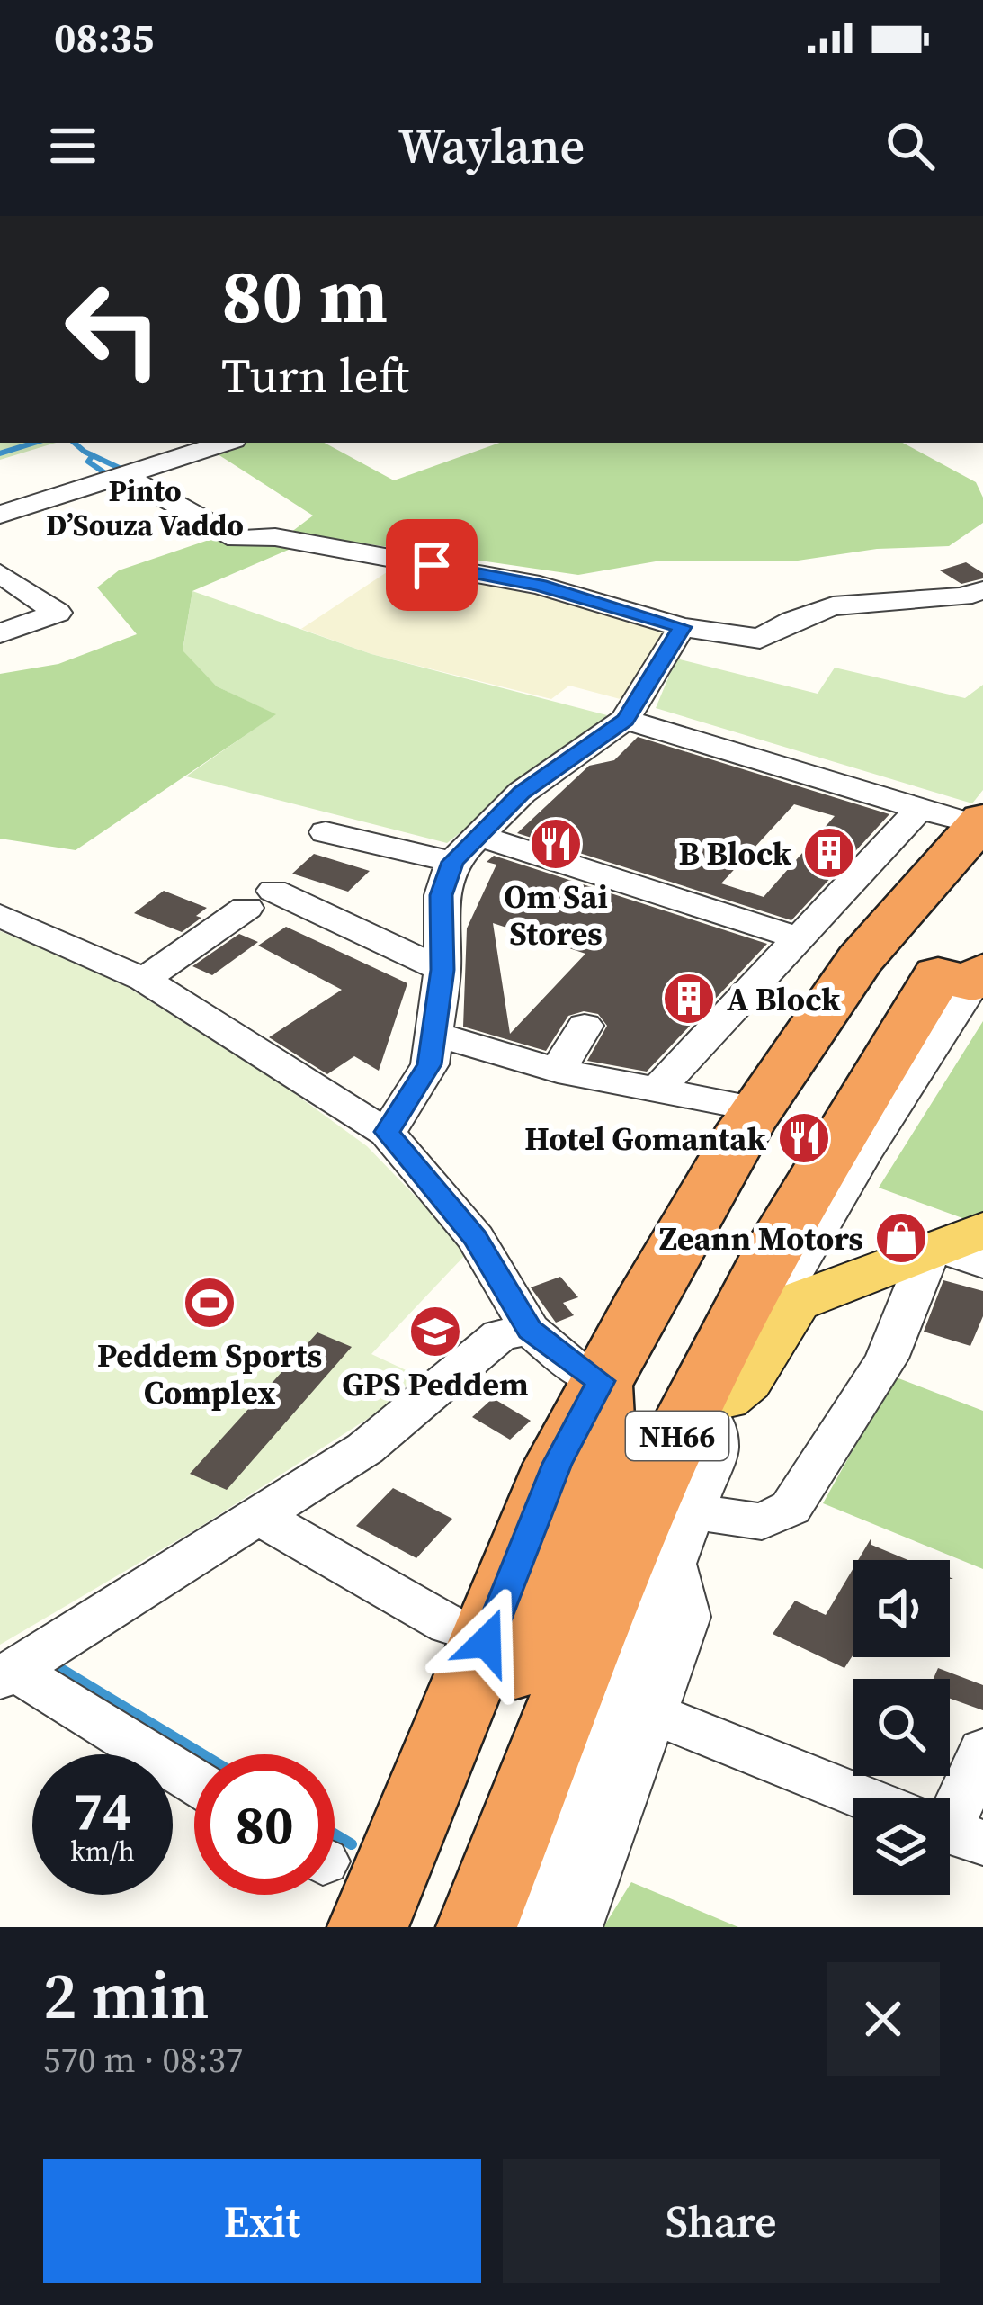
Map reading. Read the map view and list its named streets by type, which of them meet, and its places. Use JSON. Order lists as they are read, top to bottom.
{
  "streets": {
    "highway": ["NH66"]
  },
  "districts": ["Pinto D’Souza Vaddo"],
  "places": {
    "restaurant": ["Om Sai Stores", "Hotel Gomantak"],
    "building": ["B Block", "A Block"],
    "shop": ["Zeann Motors"],
    "sports": ["Peddem Sports Complex"],
    "school or university": ["GPS Peddem"]
  },
  "page": {
    "status": "08:35",
    "header": "Waylane",
    "turn": ["80 m", "Turn left"],
    "speed": "74 km/h",
    "limit": "80",
    "heading": ["2 min", "570 m · 08:37"],
    "buttons": ["Exit", "Share"]
  }
}
